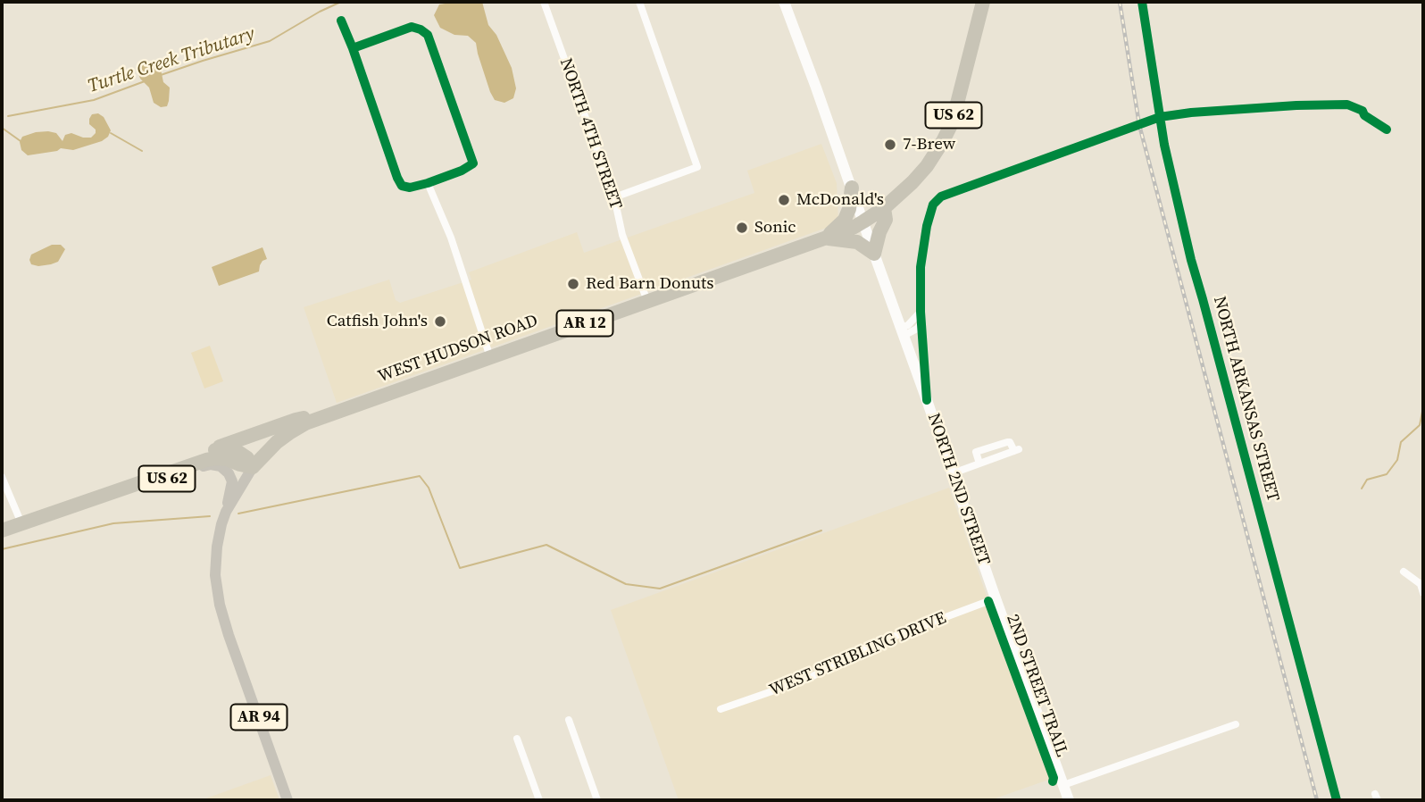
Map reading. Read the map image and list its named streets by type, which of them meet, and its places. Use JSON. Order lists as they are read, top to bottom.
{
  "streets": {
    "highway": ["US 62", "AR 12", "WEST HUDSON ROAD"],
    "main road": ["NORTH 2ND STREET", "AR 94"],
    "street": ["NORTH 4TH STREET", "NORTH ARKANSAS STREET", "WEST STRIBLING DRIVE"],
    "cycle path": ["2ND STREET TRAIL"]
  },
  "crossings": [
    ["US 62", "AR 12"],
    ["US 62", "WEST HUDSON ROAD"],
    ["US 62", "NORTH 2ND STREET"],
    ["US 62", "AR 94"],
    ["NORTH 4TH STREET", "WEST HUDSON ROAD"],
    ["AR 12", "WEST HUDSON ROAD"],
    ["AR 12", "NORTH 2ND STREET"],
    ["WEST HUDSON ROAD", "NORTH 2ND STREET"],
    ["WEST HUDSON ROAD", "AR 94"],
    ["NORTH 2ND STREET", "WEST STRIBLING DRIVE"]
  ],
  "water": ["Turtle Creek Tributary"],
  "places": [
    "7-Brew",
    "McDonald's",
    "Sonic",
    "Red Barn Donuts",
    "Catfish John's"
  ]
}
